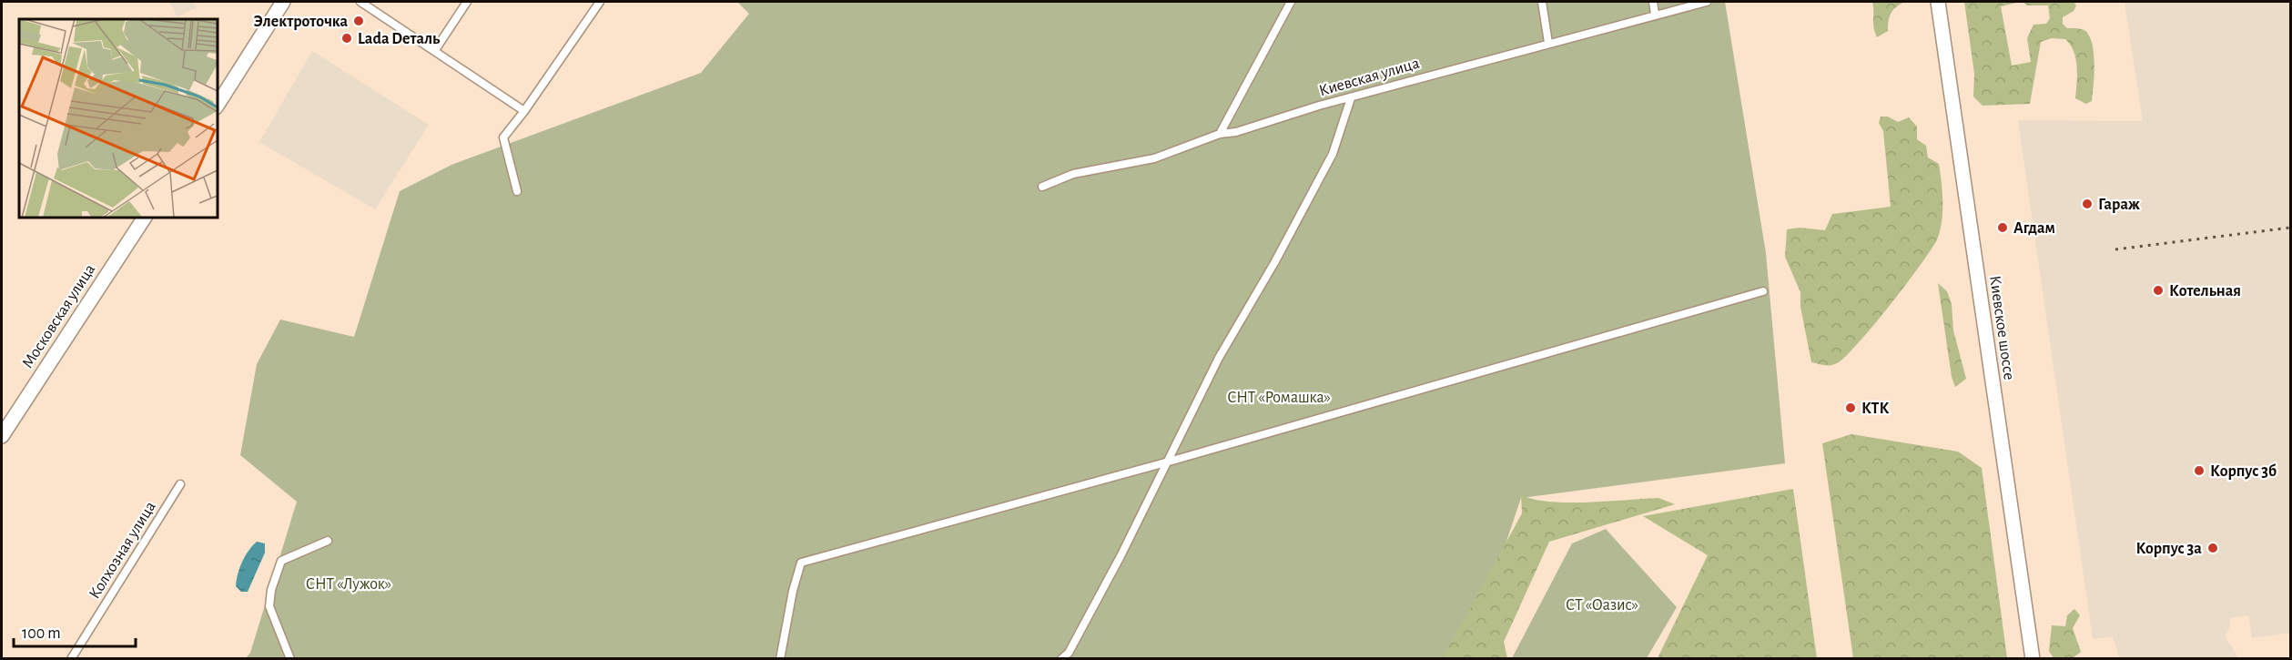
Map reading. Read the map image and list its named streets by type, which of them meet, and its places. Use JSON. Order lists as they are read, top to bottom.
{
  "streets": {
    "highway": ["Московская улица", "Киевское шоссе"],
    "street": ["Киевская улица", "Колхозная улица"]
  },
  "parks": ["СНТ «Ромашка»", "СНТ «Лужок»", "СТ «Оазис»"],
  "places": [
    "Электроточка",
    "Lada Dеталь",
    "Гараж",
    "Агдам",
    "Котельная",
    "КТК",
    "Корпус 3б",
    "Корпус 3a"
  ],
  "scale_bar": "100 m"
}
